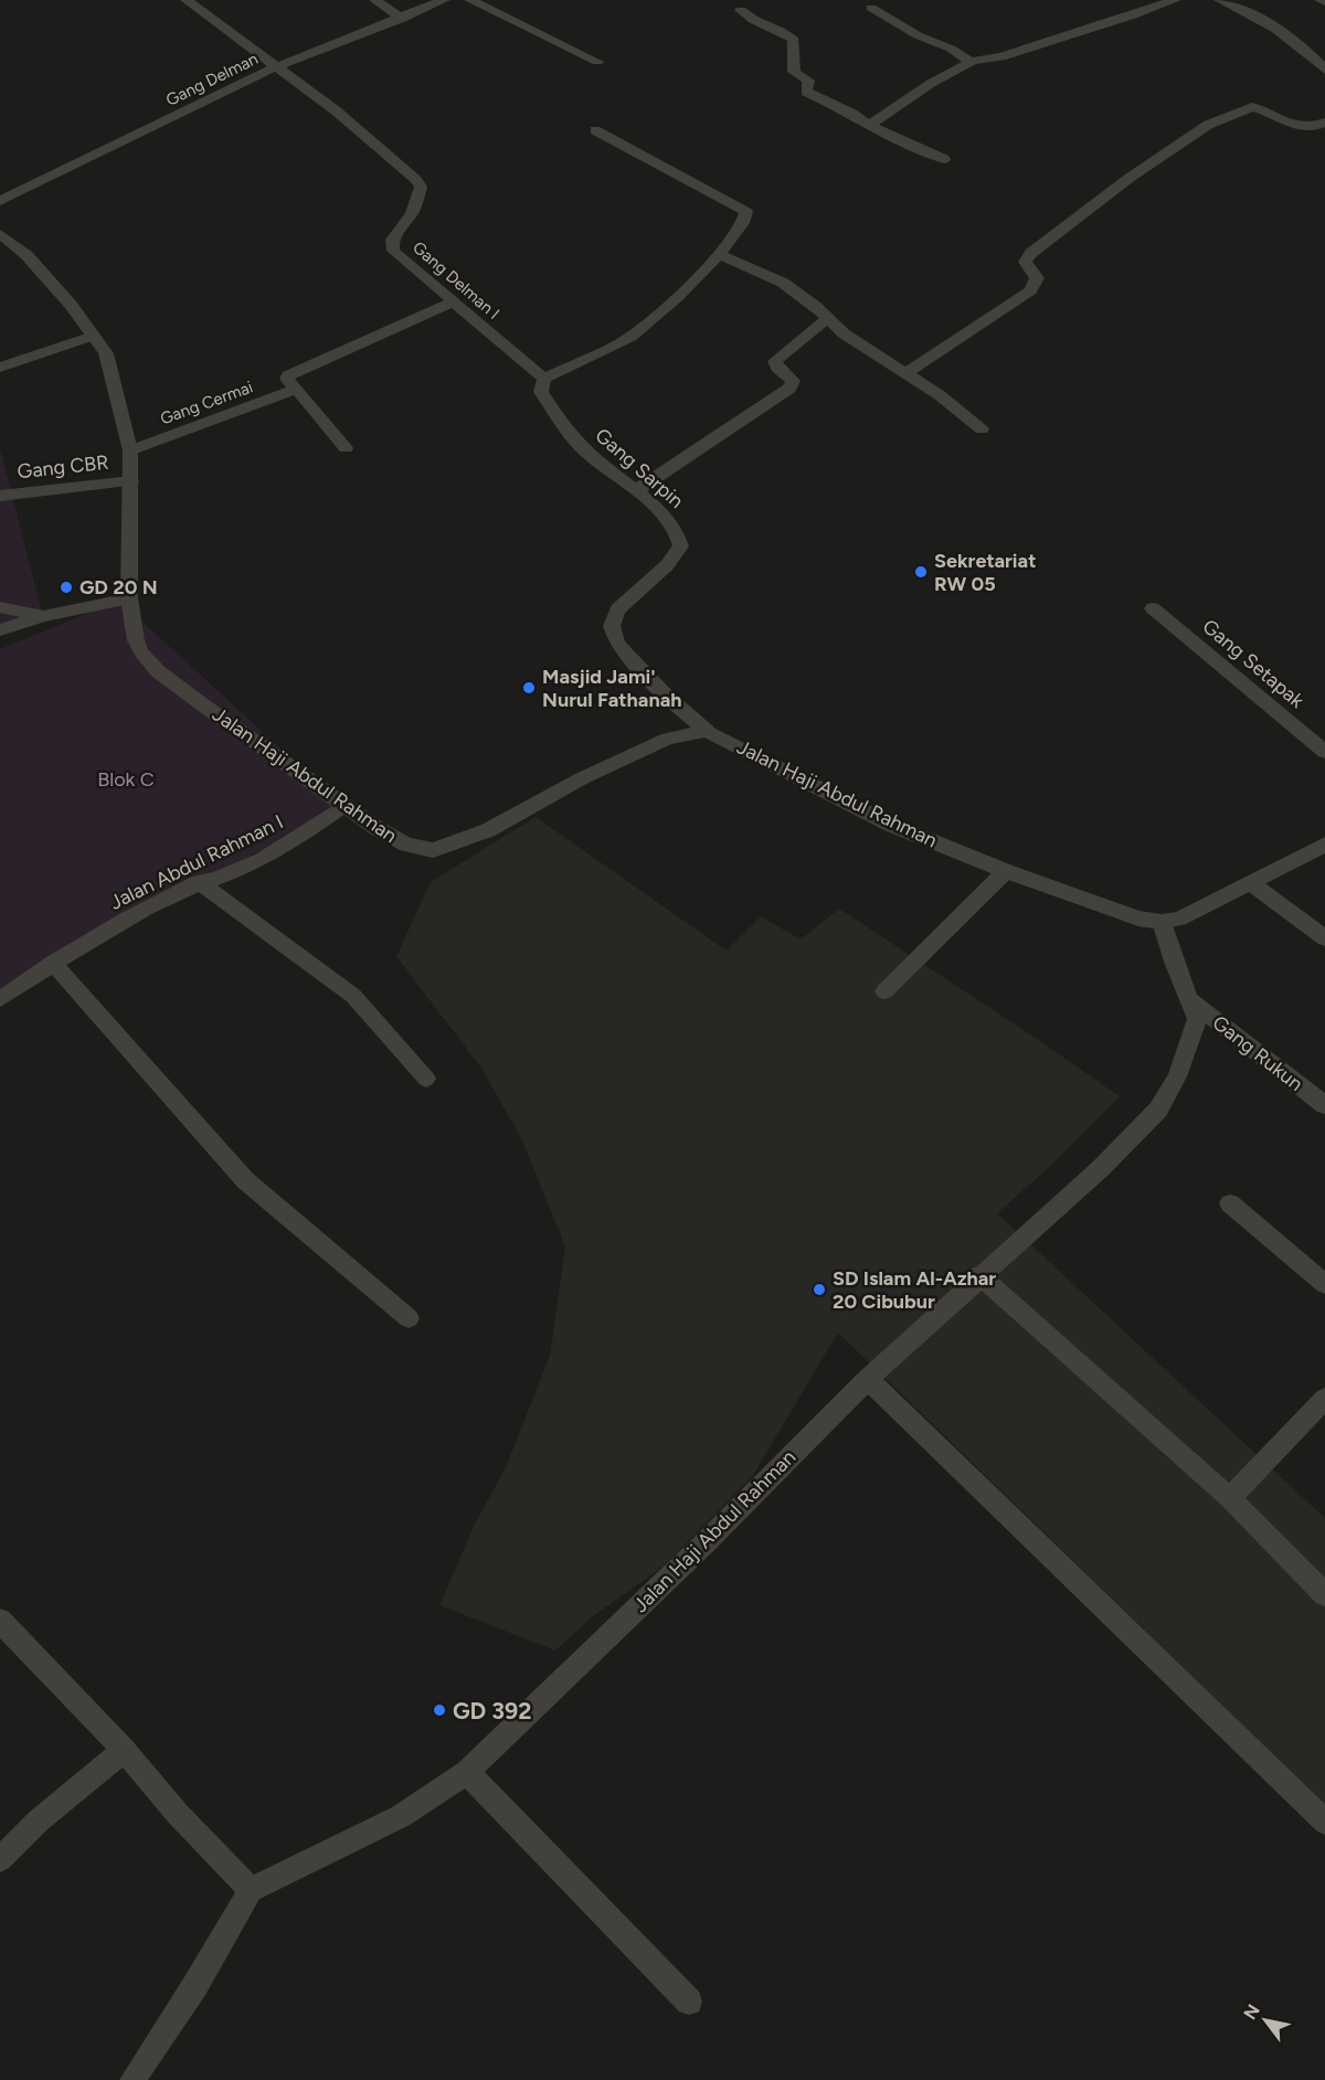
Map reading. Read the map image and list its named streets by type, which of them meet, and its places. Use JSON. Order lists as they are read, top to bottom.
{
  "streets": {
    "street": [
      "Gang Delman",
      "Gang Delman I",
      "Gang Cermai",
      "Gang CBR",
      "Gang Sarpin",
      "Gang Setapak",
      "Jalan Haji Abdul Rahman",
      "Jalan Abdul Rahman I",
      "Gang Rukun"
    ]
  },
  "crossings": [
    ["Gang Delman", "Gang Delman I"],
    ["Gang Delman I", "Gang Sarpin"],
    ["Gang Cermai", "Jalan Haji Abdul Rahman"],
    ["Gang CBR", "Jalan Haji Abdul Rahman"],
    ["Gang Sarpin", "Jalan Haji Abdul Rahman"],
    ["Jalan Haji Abdul Rahman", "Jalan Abdul Rahman I"],
    ["Jalan Haji Abdul Rahman", "Gang Rukun"]
  ],
  "parks": ["Blok C"],
  "places": [
    "Sekretariat RW 05",
    "GD 20 N",
    "Masjid Jami' Nurul Fathanah",
    "SD Islam Al-Azhar 20 Cibubur",
    "GD 392"
  ],
  "north": "top left"
}
